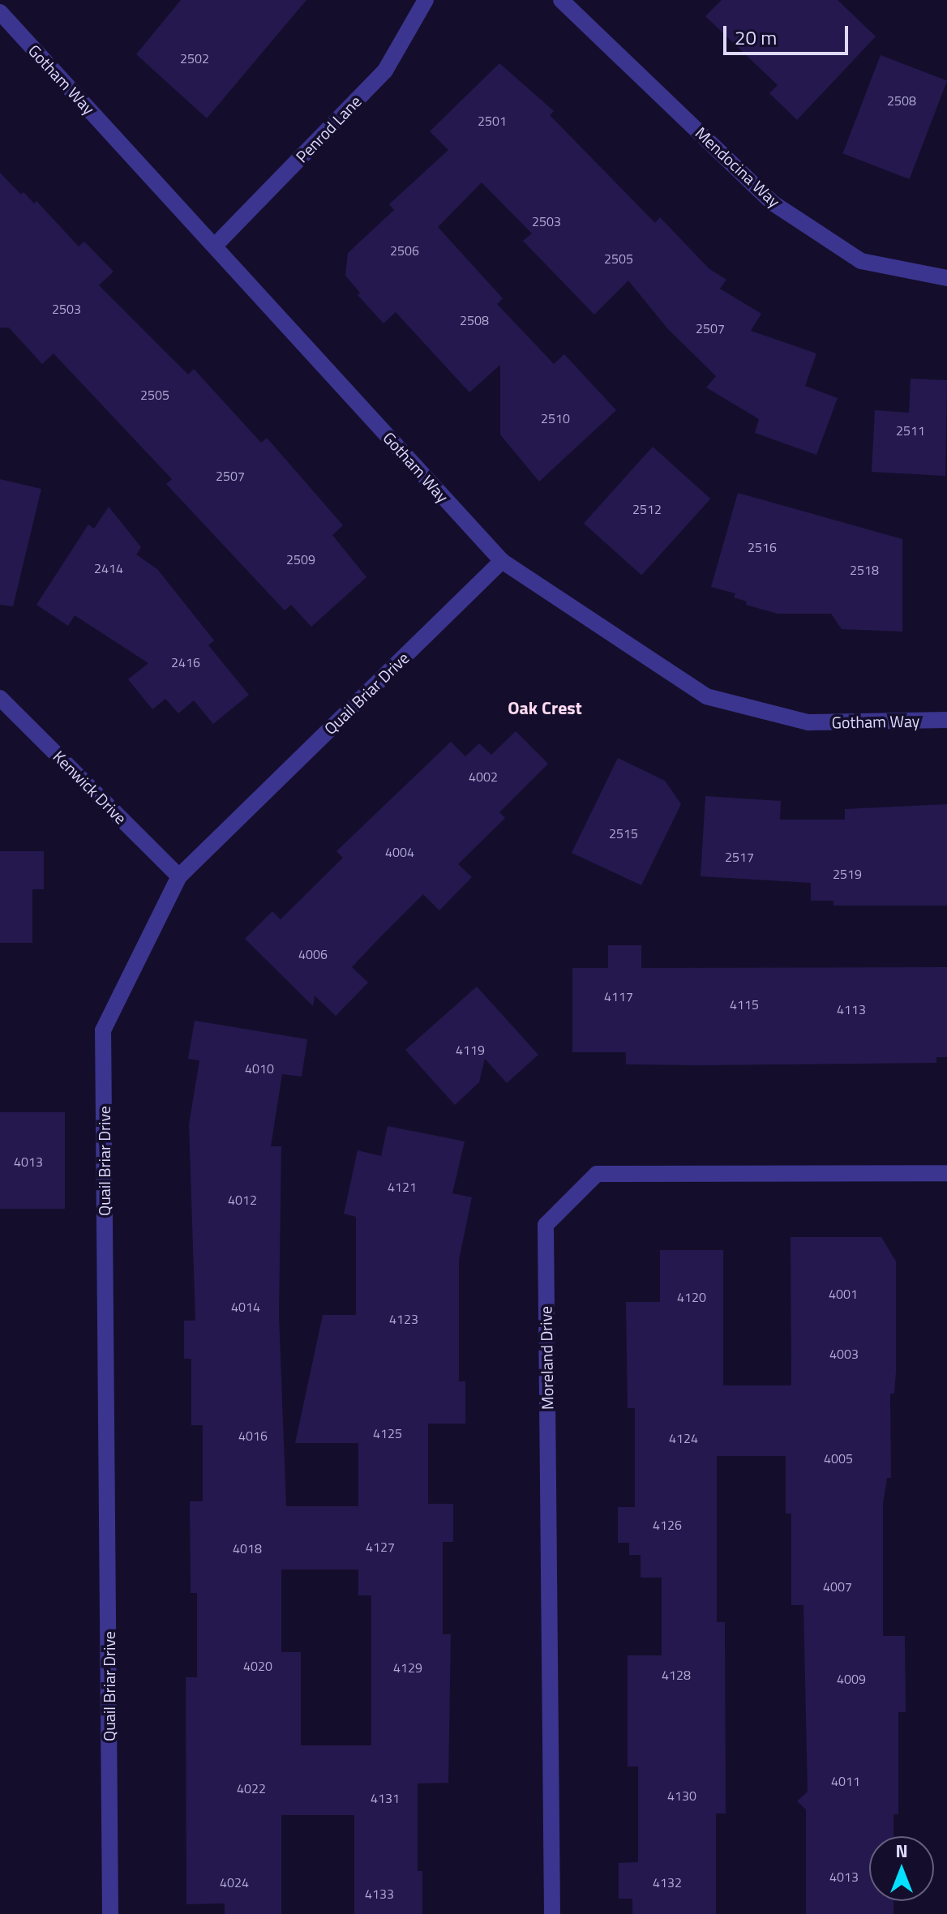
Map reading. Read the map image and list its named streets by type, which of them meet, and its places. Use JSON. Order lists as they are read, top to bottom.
{
  "streets": {
    "street": [
      "Gotham Way",
      "Penrod Lane",
      "Mendocina Way",
      "Quail Briar Drive",
      "Kenwick Drive",
      "Moreland Drive"
    ]
  },
  "crossings": [
    ["Gotham Way", "Penrod Lane"],
    ["Gotham Way", "Quail Briar Drive"],
    ["Quail Briar Drive", "Kenwick Drive"]
  ],
  "districts": ["Oak Crest"],
  "house_numbers": [
    "2502",
    "2508",
    "2501",
    "2503",
    "2506",
    "2505",
    "2503",
    "2508",
    "2507",
    "2505",
    "2510",
    "2511",
    "2507",
    "2512",
    "2516",
    "2509",
    "2414",
    "2518",
    "2416",
    "4002",
    "2515",
    "4004",
    "2517",
    "2519",
    "4006",
    "4117",
    "4115",
    "4113",
    "4119",
    "4010",
    "4013",
    "4121",
    "4012",
    "4001",
    "4120",
    "4014",
    "4123",
    "4003",
    "4125",
    "4016",
    "4124",
    "4005",
    "4126",
    "4127",
    "4018",
    "4007",
    "4020",
    "4129",
    "4128",
    "4009",
    "4011",
    "4022",
    "4130",
    "4131",
    "4013",
    "4024",
    "4132",
    "4133"
  ],
  "scale_bar": "20 m",
  "north": "top"
}
